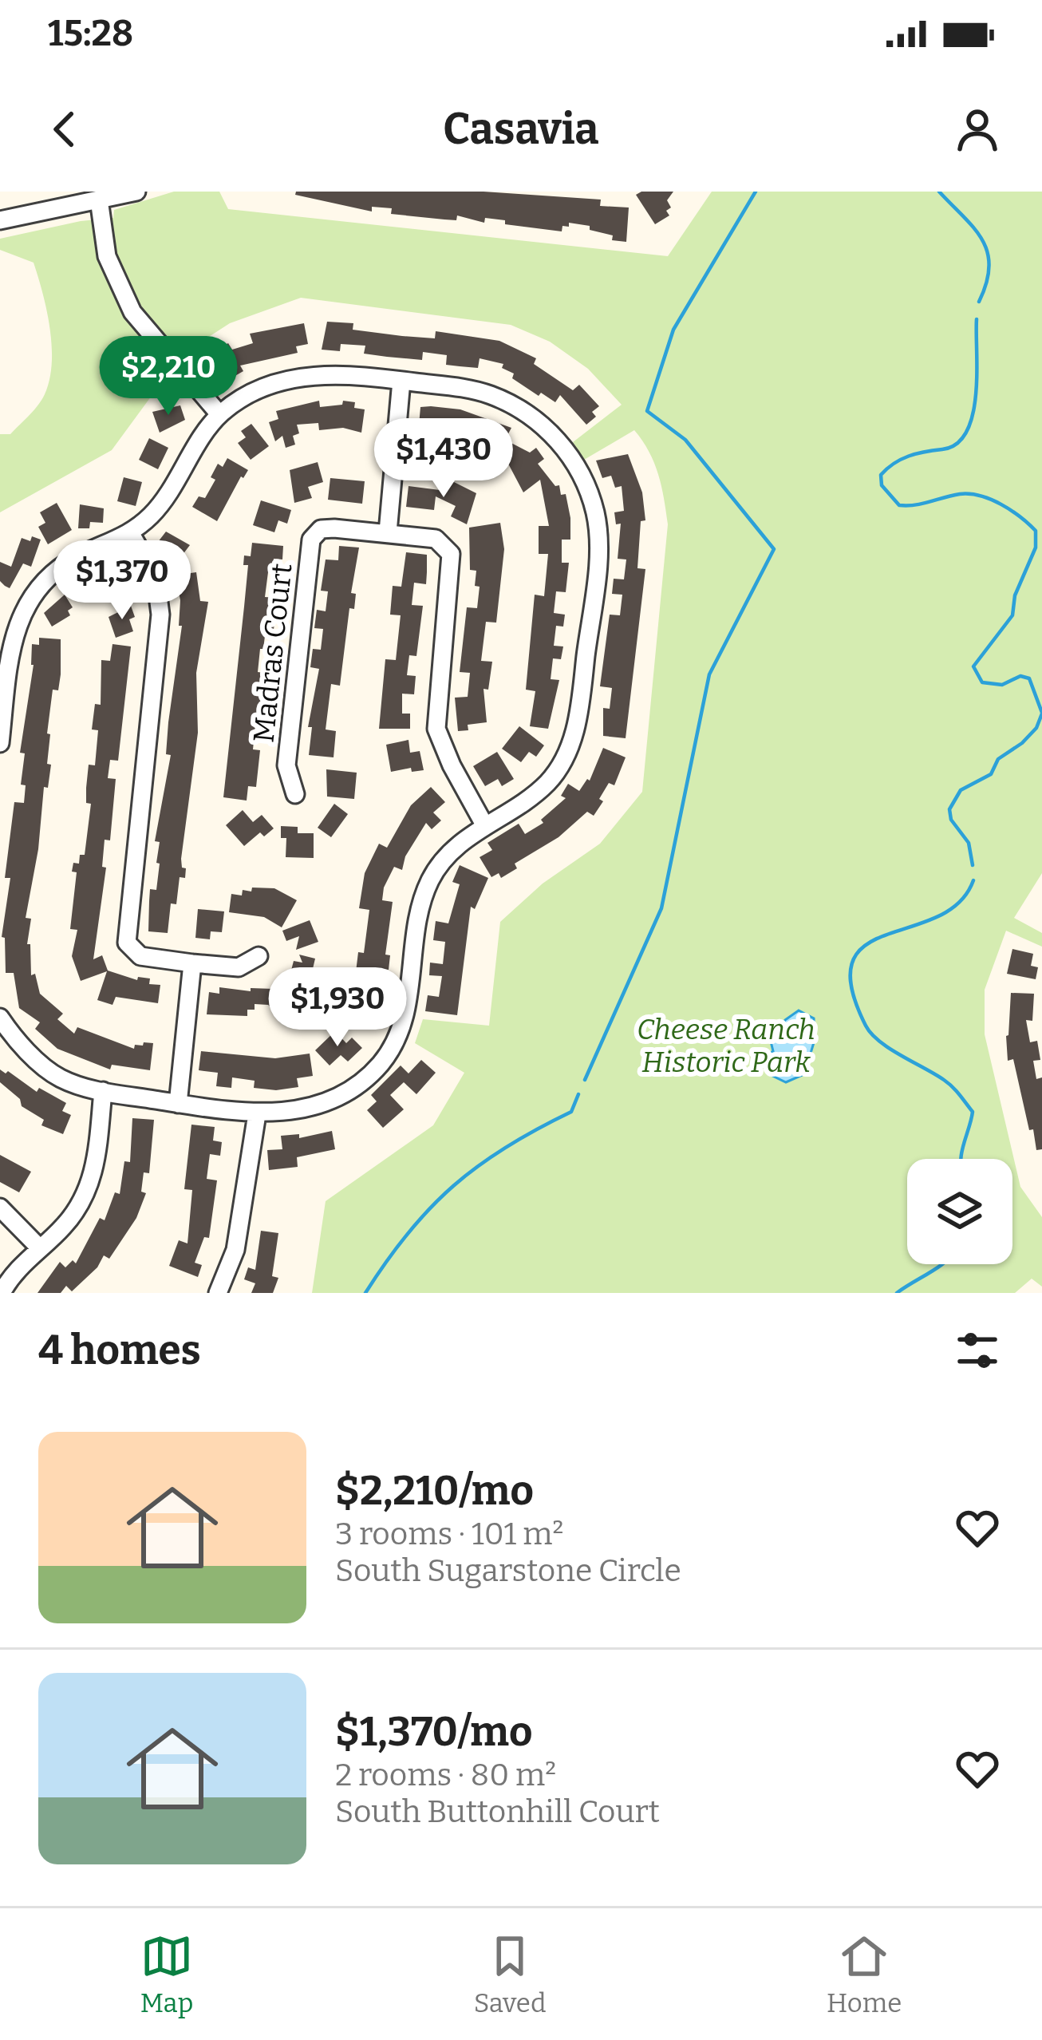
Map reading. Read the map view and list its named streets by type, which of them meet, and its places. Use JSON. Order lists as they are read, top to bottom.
{
  "streets": {
    "street": ["Madras Court"]
  },
  "parks": ["Cheese Ranch Historic Park"],
  "page": {
    "status": "15:28",
    "header": "Casavia",
    "price": [
      "$2,210",
      "$1,430",
      "$1,370",
      "$1,930"
    ],
    "heading": "4 homes",
    "list": [
      {
        "name": "$2,210/mo",
        "note": "3 rooms · 101 m² · South Sugarstone Circle"
      },
      {
        "name": "$1,370/mo",
        "note": "2 rooms · 80 m² · South Buttonhill Court"
      }
    ],
    "tabs": ["Map", "Saved", "Home"]
  }
}
